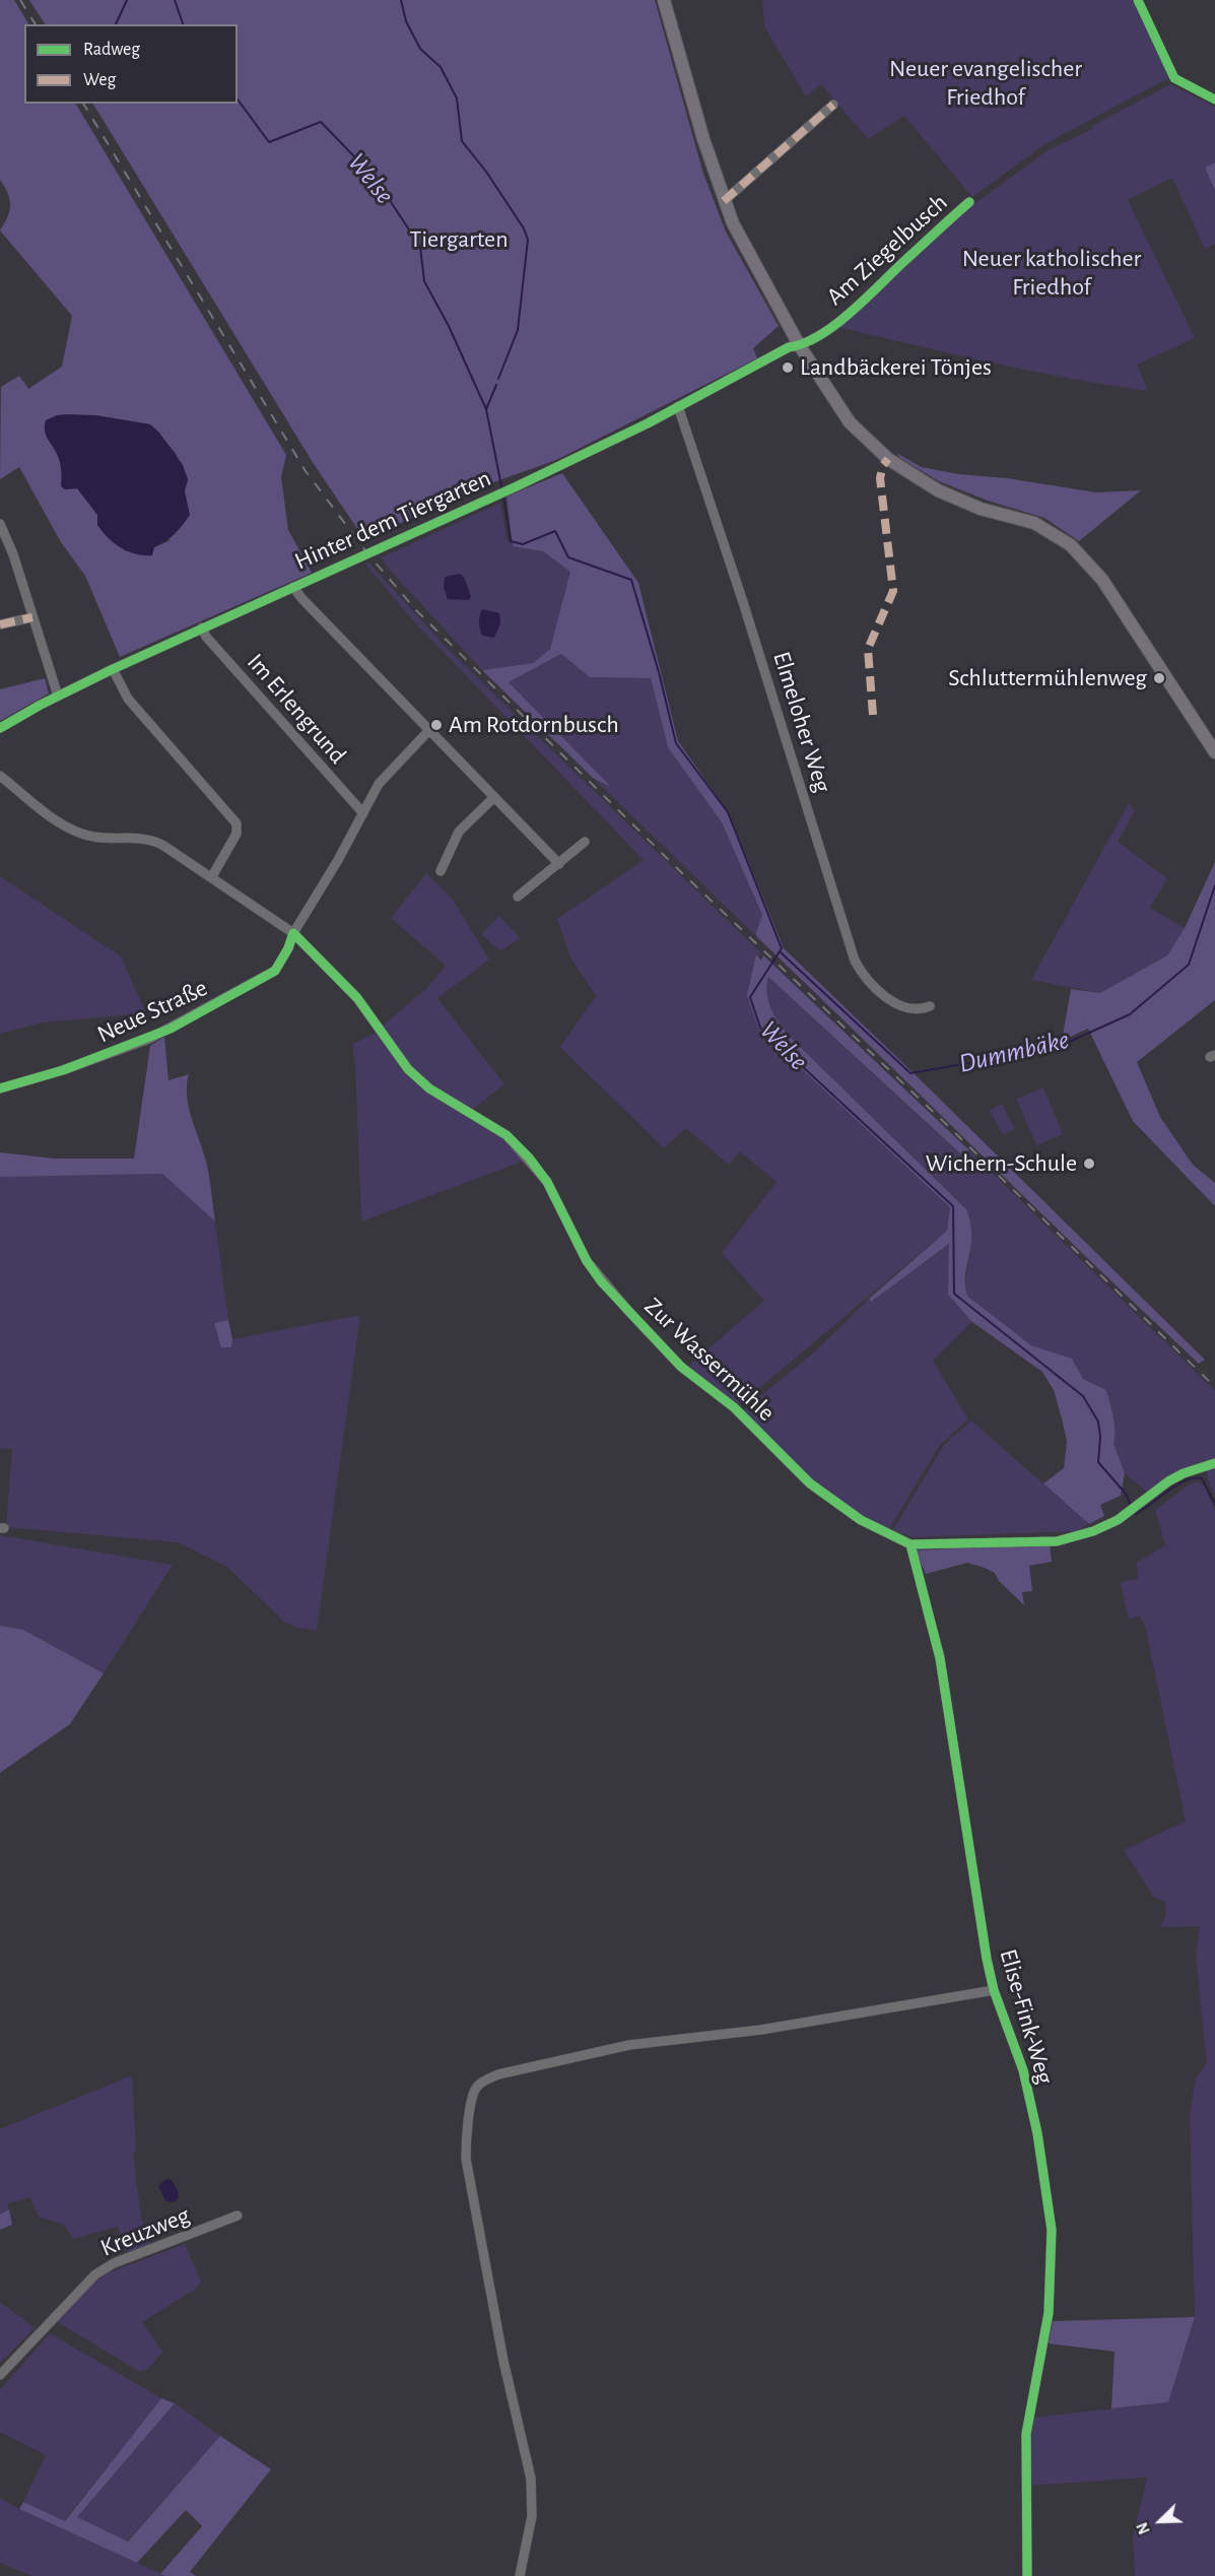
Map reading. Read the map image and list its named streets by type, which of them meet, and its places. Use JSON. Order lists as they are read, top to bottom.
{
  "streets": {
    "street": [
      "Am Ziegelbusch",
      "Hinter dem Tiergarten",
      "Im Erlengrund",
      "Elmeloher Weg",
      "Neue Straße",
      "Zur Wassermühle",
      "Elise-Fink-Weg",
      "Kreuzweg"
    ]
  },
  "crossings": [
    ["Am Ziegelbusch", "Hinter dem Tiergarten"],
    ["Hinter dem Tiergarten", "Im Erlengrund"],
    ["Hinter dem Tiergarten", "Elmeloher Weg"],
    ["Im Erlengrund", "Neue Straße"],
    ["Neue Straße", "Zur Wassermühle"],
    ["Zur Wassermühle", "Elise-Fink-Weg"]
  ],
  "water": ["Welse", "Dummbäke"],
  "parks": ["Neuer evangelischer Friedhof", "Tiergarten", "Neuer katholischer Friedhof"],
  "places": [
    "Landbäckerei Tönjes",
    "Schluttermühlenweg",
    "Am Rotdornbusch",
    "Wichern-Schule"
  ],
  "legend": ["Radweg", "Weg"],
  "north": "bottom left"
}
